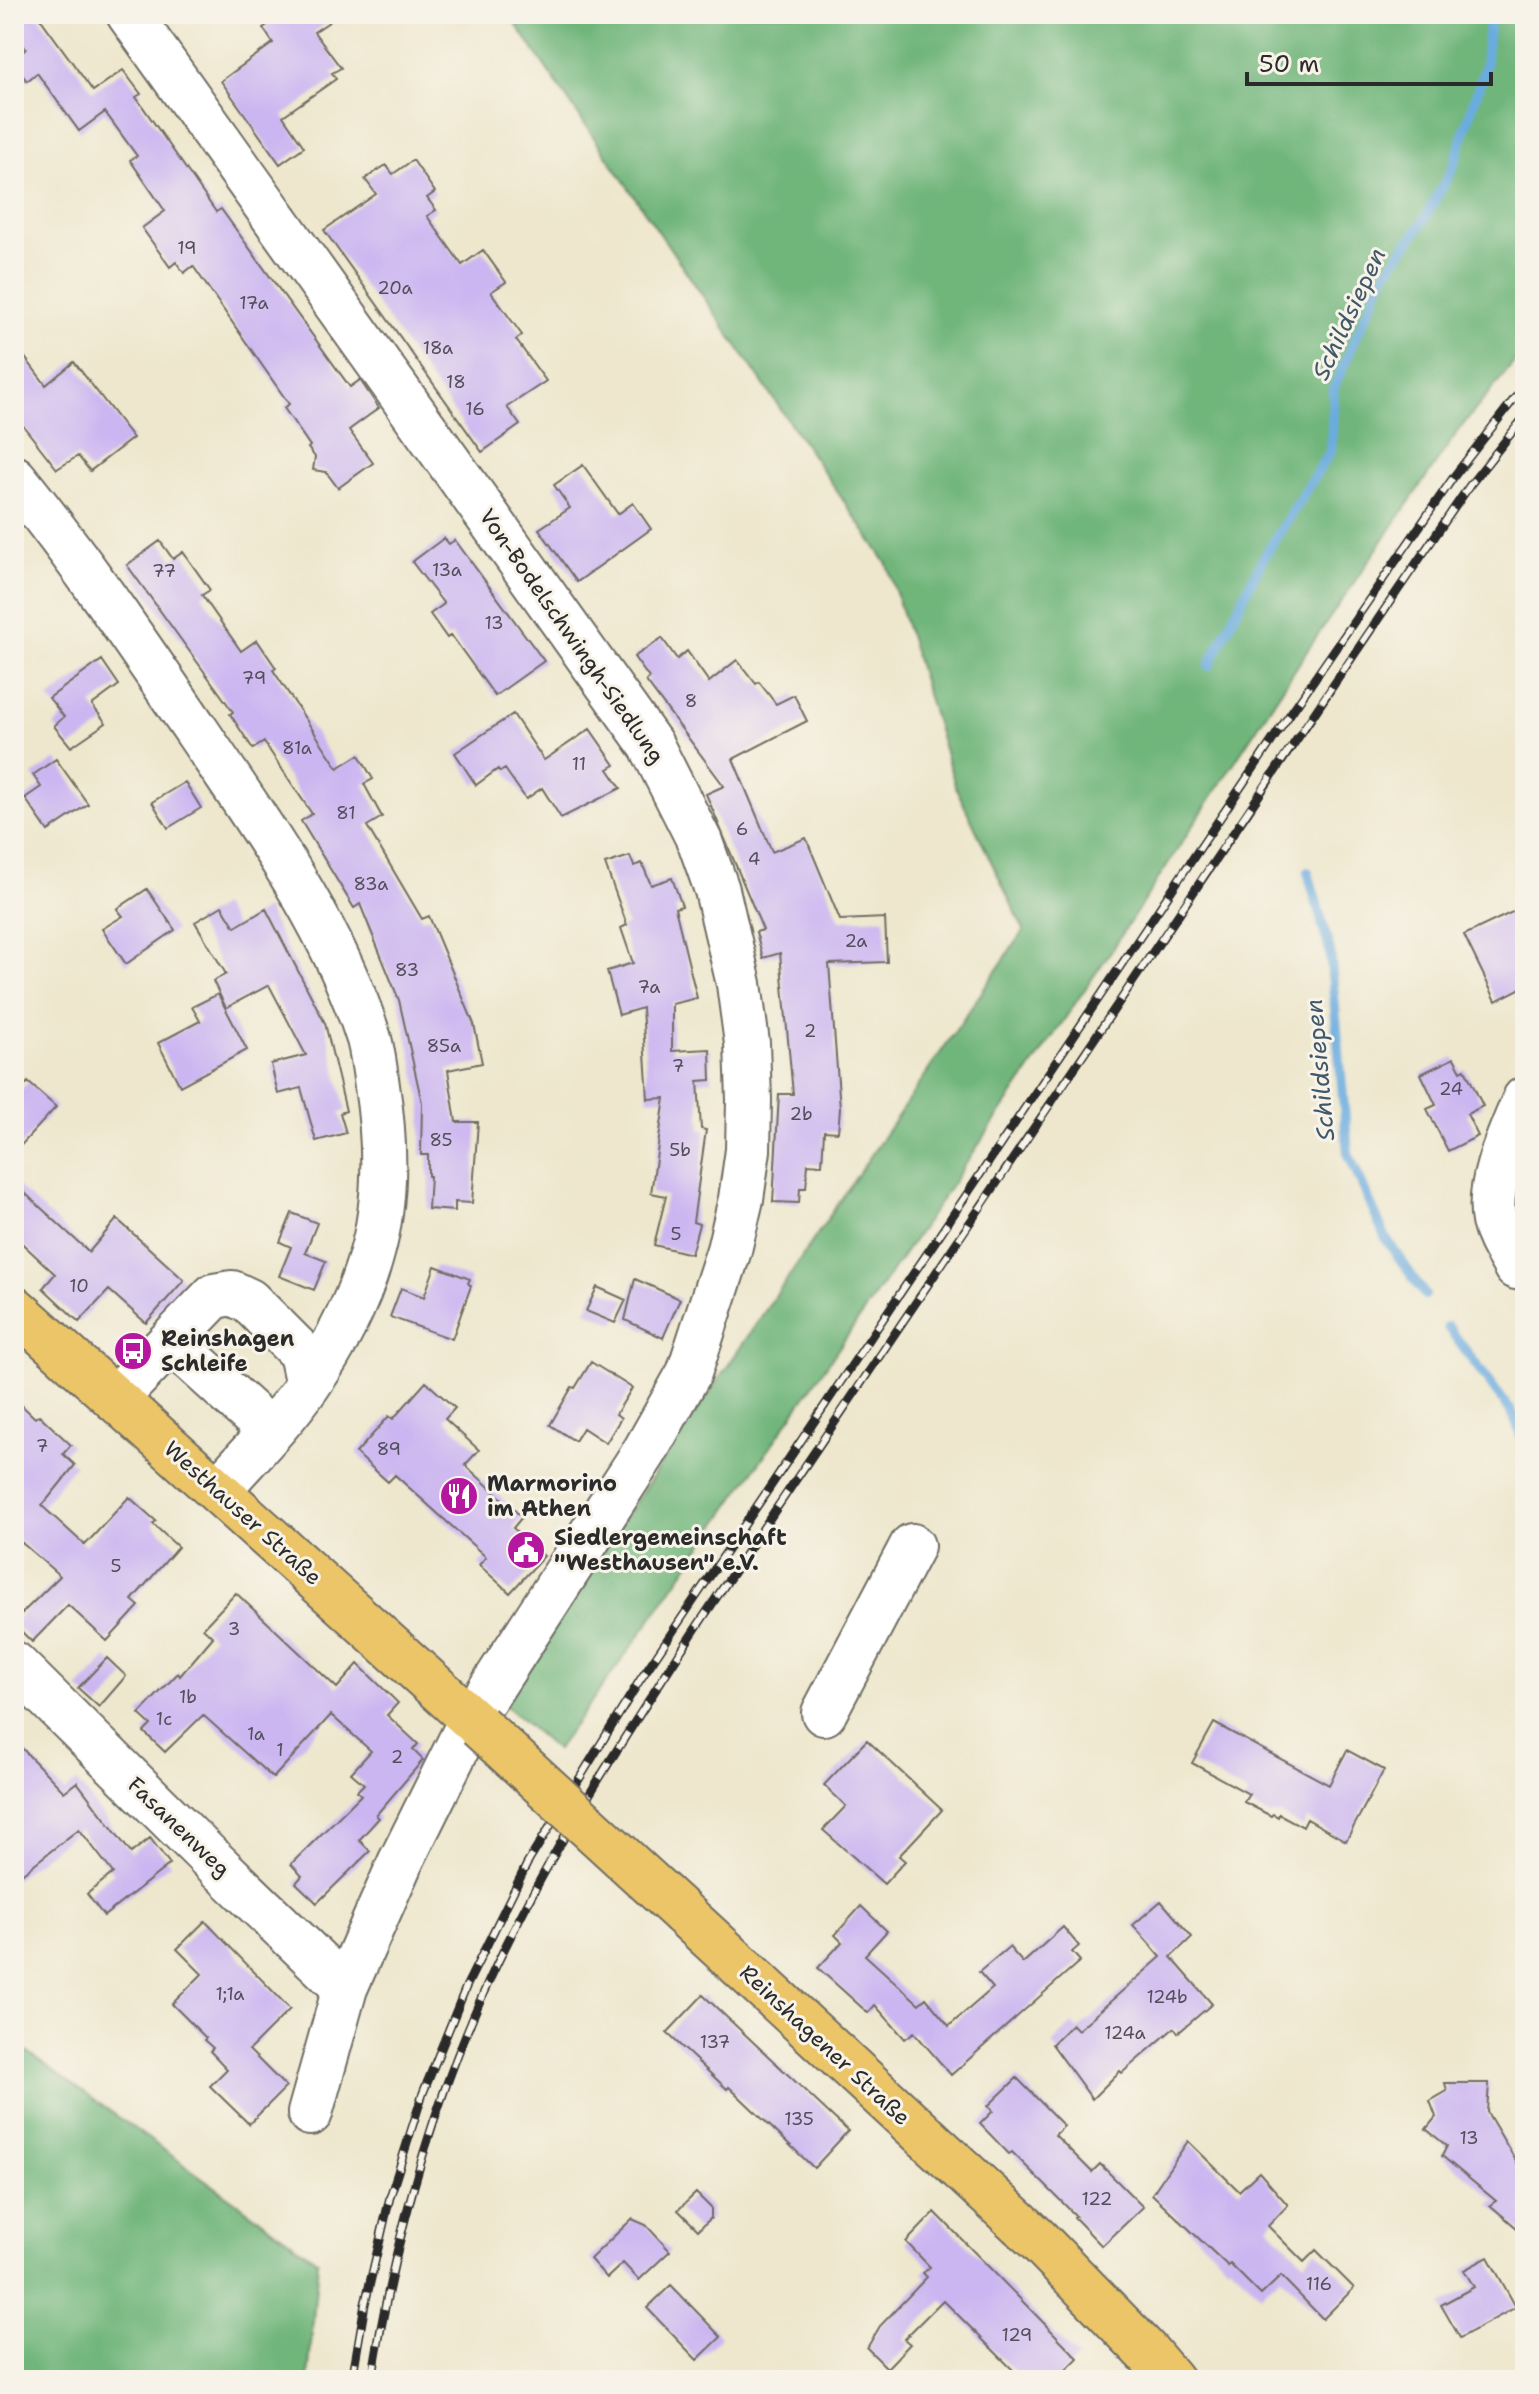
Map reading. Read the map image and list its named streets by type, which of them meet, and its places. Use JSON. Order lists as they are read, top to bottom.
{
  "streets": {
    "main road": ["Westhauser Straße", "Reinshagener Straße"],
    "street": ["Von-Bodelschwingh-Siedlung", "Fasanenweg"]
  },
  "crossings": [
    ["Von-Bodelschwingh-Siedlung", "Westhauser Straße"],
    ["Von-Bodelschwingh-Siedlung", "Reinshagener Straße"],
    ["Westhauser Straße", "Reinshagener Straße"]
  ],
  "water": ["Schildsiepen"],
  "places": {
    "bus stop": ["Reinshagen Schleife"],
    "restaurant": ["Marmorino im Athen"],
    "public building": ["Siedlergemeinschaft \"Westhausen\" e.V."]
  },
  "house_numbers": [
    "19",
    "20a",
    "17a",
    "18a",
    "18",
    "16",
    "13a",
    "77",
    "13",
    "79",
    "8",
    "81a",
    "11",
    "81",
    "6",
    "4",
    "83a",
    "2a",
    "83",
    "7a",
    "2",
    "85a",
    "7",
    "24",
    "2b",
    "85",
    "5b",
    "5",
    "10",
    "7",
    "89",
    "5",
    "3",
    "1b",
    "1c",
    "1a",
    "1",
    "2",
    "1;1a",
    "124b",
    "124a",
    "137",
    "135",
    "13",
    "122",
    "116",
    "129"
  ],
  "scale_bar": "50 m"
}
